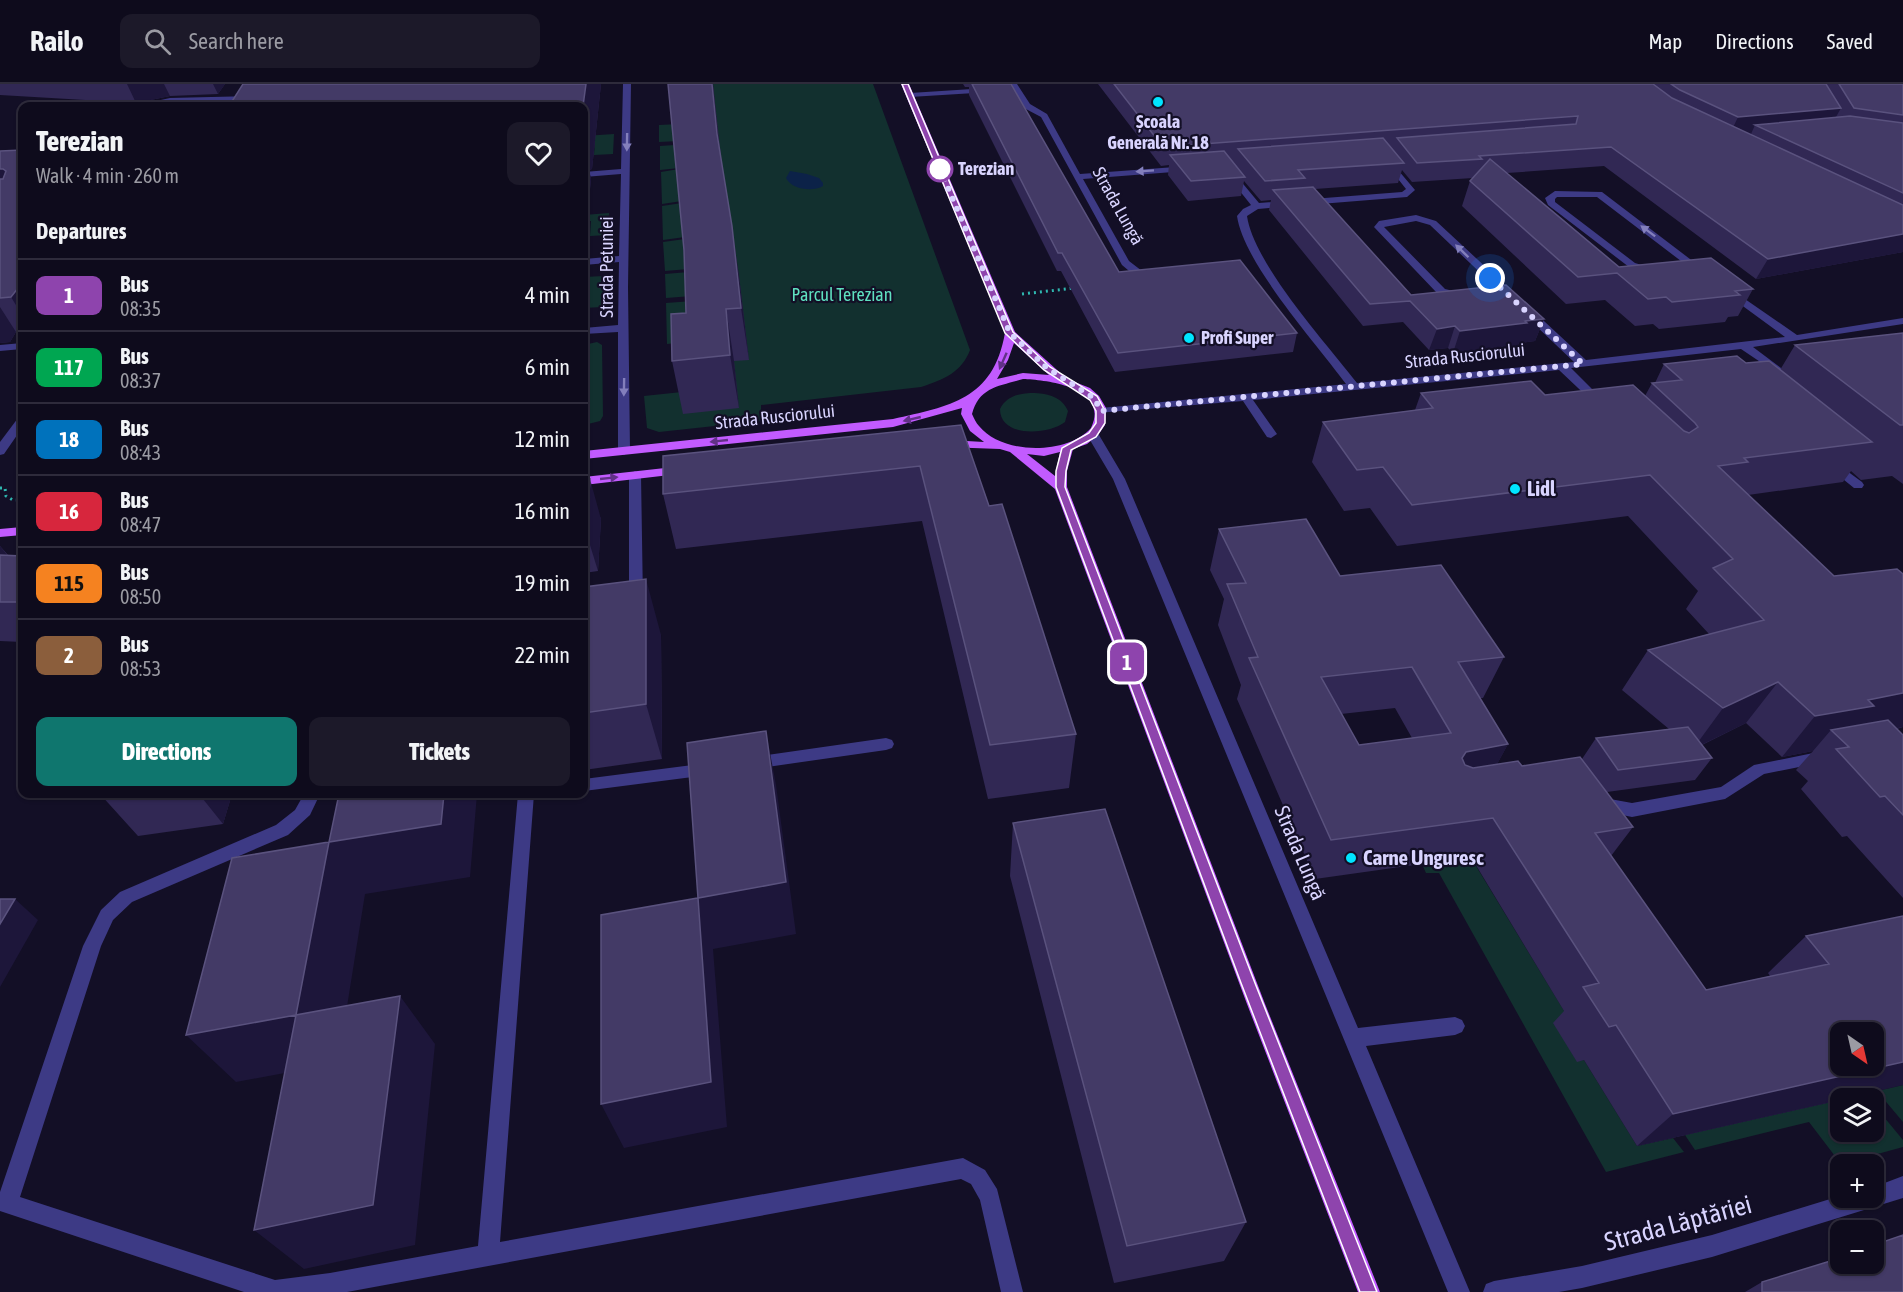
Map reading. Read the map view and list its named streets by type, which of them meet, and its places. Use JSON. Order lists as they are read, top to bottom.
{
  "streets": {
    "main road": ["Strada Rusciorului"],
    "street": ["Strada Lungă", "Strada Petuniei", "Strada Lăptăriei"]
  },
  "crossings": [
    ["Strada Lungă", "Strada Rusciorului"],
    ["Strada Petuniei", "Strada Rusciorului"]
  ],
  "one_way": ["Strada Petuniei"],
  "parks": ["Parcul Terezian"],
  "places": [
    "Școala Generală Nr. 18",
    "Terezian",
    "Profi Super",
    "Lidl",
    "Carne Unguresc"
  ],
  "lines": ["bus line 1"],
  "north": "bottom right",
  "page": {
    "header": "Railo",
    "search": "Search here",
    "nav": ["Map", "Directions", "Saved"],
    "on_map": "1",
    "heading": [
      ["Terezian", "Walk · 4 min · 260 m"],
      "Departures"
    ],
    "list": [
      {
        "mark": "1",
        "name": "Bus",
        "note": "08:35",
        "value": "4 min"
      },
      {
        "mark": "117",
        "name": "Bus",
        "note": "08:37",
        "value": "6 min"
      },
      {
        "mark": "18",
        "name": "Bus",
        "note": "08:43",
        "value": "12 min"
      },
      {
        "mark": "16",
        "name": "Bus",
        "note": "08:47",
        "value": "16 min"
      },
      {
        "mark": "115",
        "name": "Bus",
        "note": "08:50",
        "value": "19 min"
      },
      {
        "mark": "2",
        "name": "Bus",
        "note": "08:53",
        "value": "22 min"
      }
    ],
    "buttons": ["Directions", "Tickets"],
    "map_buttons": ["+", "−"]
  }
}
